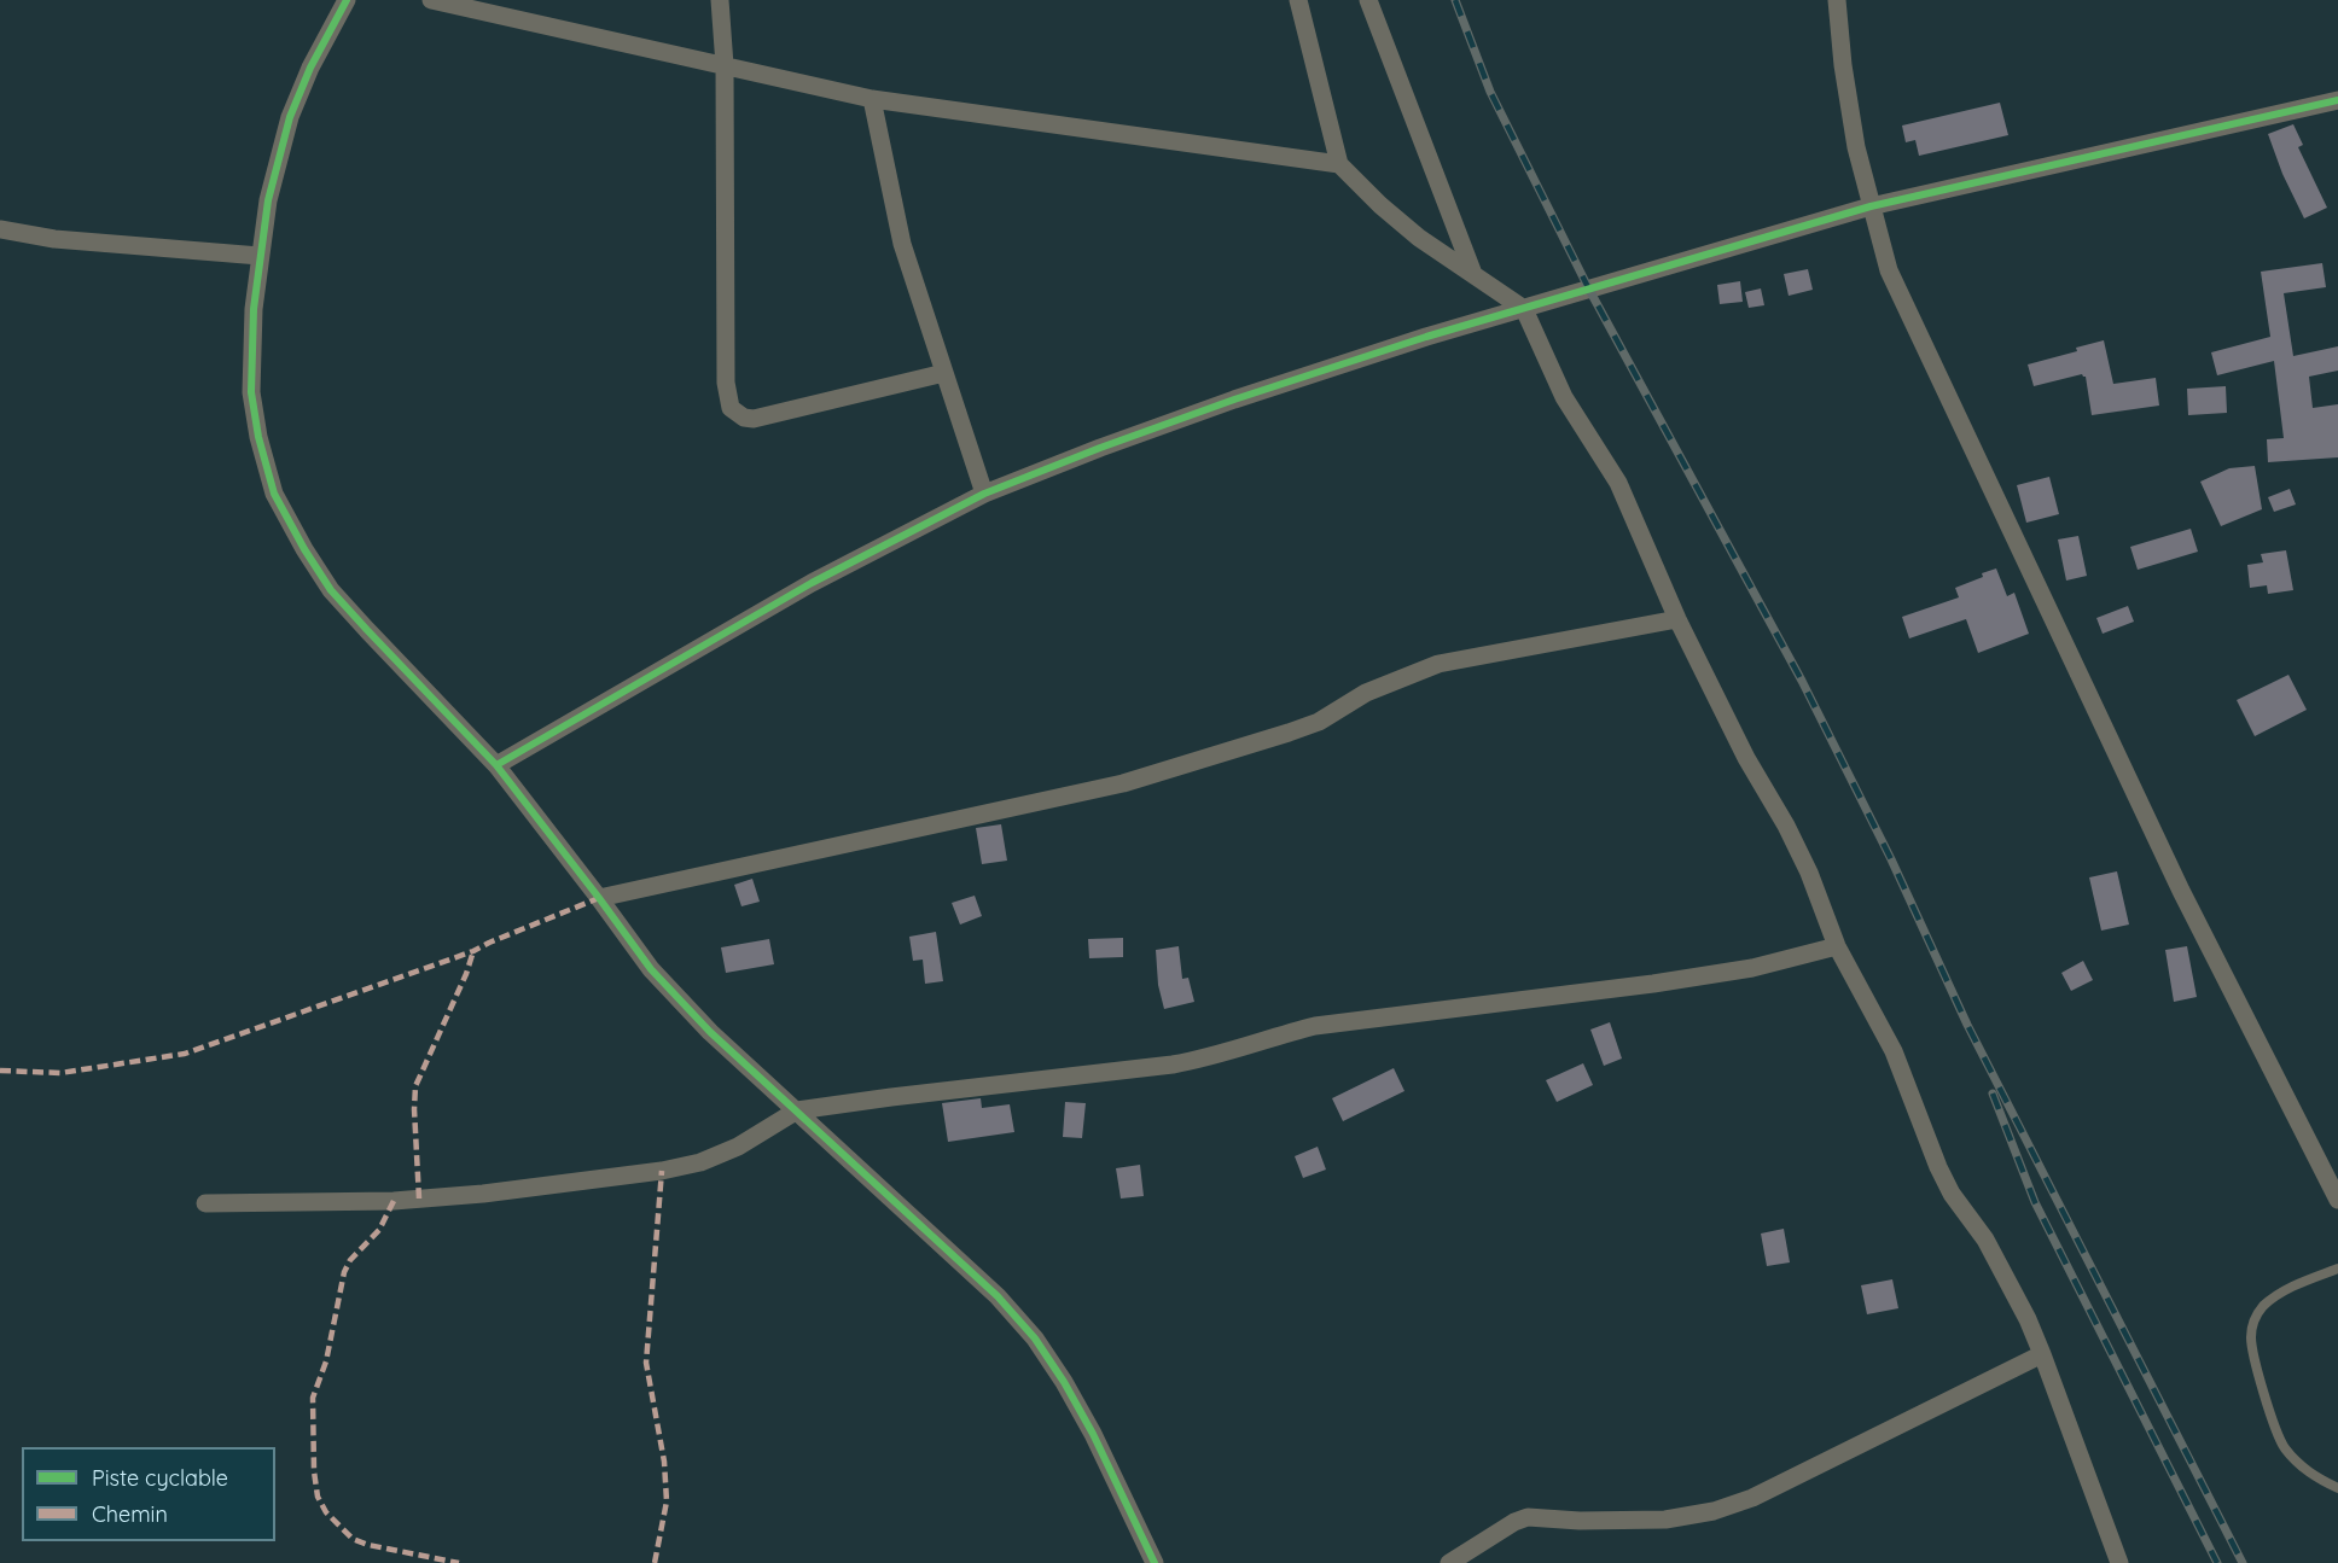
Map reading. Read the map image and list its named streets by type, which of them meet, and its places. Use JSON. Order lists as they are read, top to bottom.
{
  "legend": ["Piste cyclable", "Chemin"]
}
